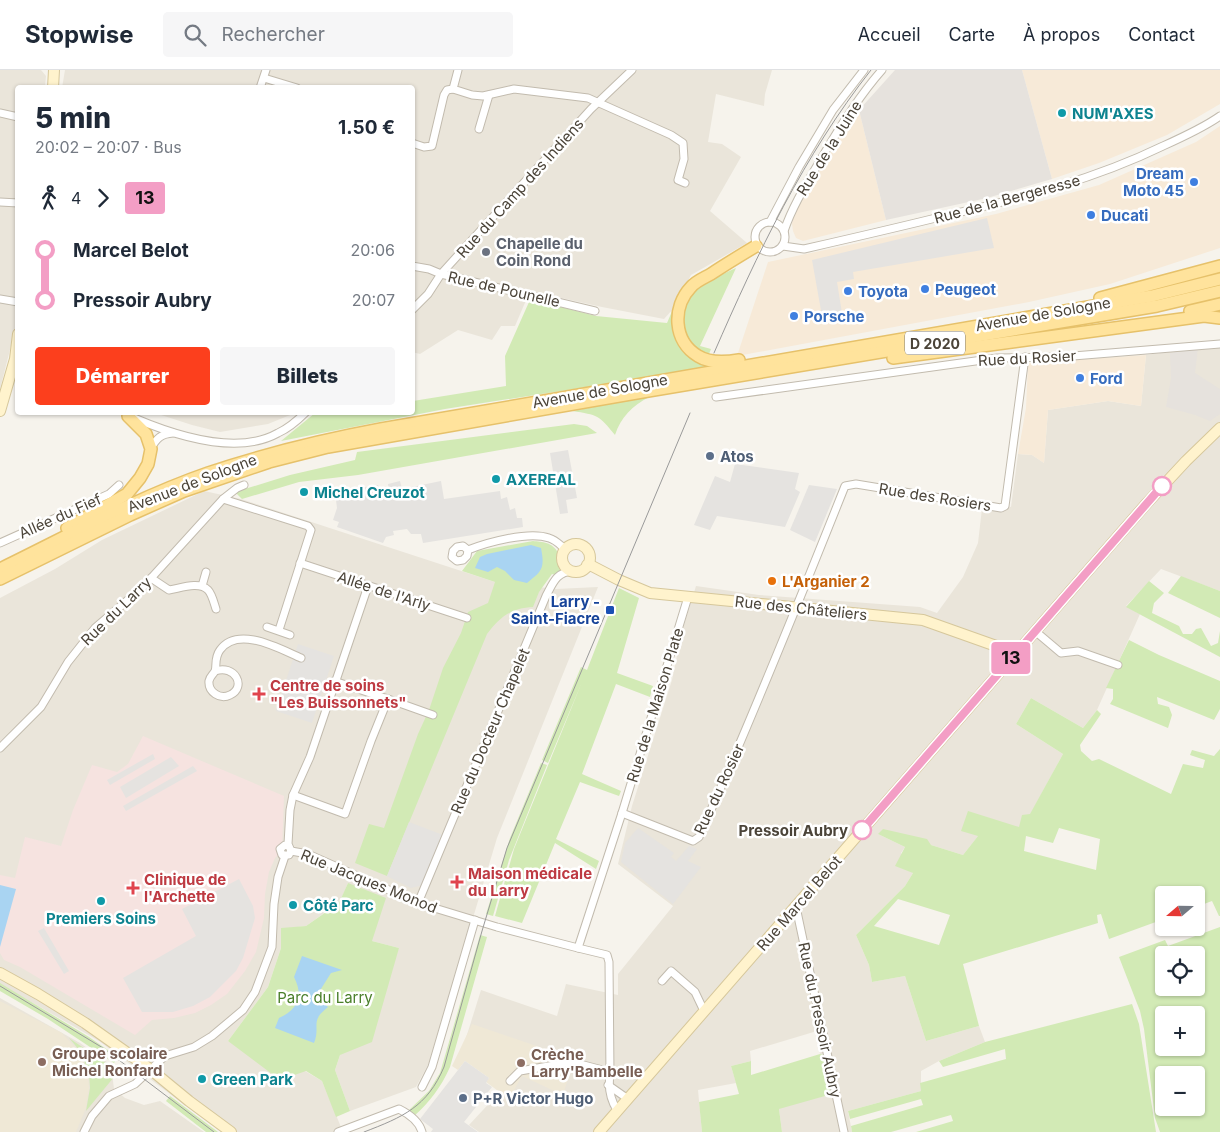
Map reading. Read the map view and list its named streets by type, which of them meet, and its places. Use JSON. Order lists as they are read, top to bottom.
{
  "streets": {
    "main road": [
      "Avenue de Sologne",
      "D 2020",
      "Rue des Châteliers",
      "Rue Marcel Belot"
    ],
    "street": [
      "Rue de la Juine",
      "Rue du Camp des Indiens",
      "Rue de la Bergeresse",
      "Rue de Pounelle",
      "Rue du Rosier",
      "Rue des Rosiers",
      "Allée du Fief",
      "Allée de l'Arly",
      "Rue du Larry",
      "Rue de la Maison Plate",
      "Rue du Docteur Chapelet",
      "Rue Jacques Monod",
      "Rue du Pressoir Aubry"
    ]
  },
  "crossings": [
    ["Rue de la Juine", "Rue de la Bergeresse"],
    ["Rue du Camp des Indiens", "Rue de Pounelle"],
    ["Rue du Rosier", "Rue des Rosiers"],
    ["Rue du Rosier", "Rue des Châteliers"],
    ["Rue du Rosier", "Rue de la Maison Plate"],
    ["Rue des Rosiers", "Rue des Châteliers"],
    ["Rue des Châteliers", "Rue de la Maison Plate"],
    ["Rue des Châteliers", "Rue du Docteur Chapelet"],
    ["Rue des Châteliers", "Rue Marcel Belot"],
    ["Rue du Docteur Chapelet", "Rue Jacques Monod"],
    ["Rue Marcel Belot", "Rue du Pressoir Aubry"]
  ],
  "parks": ["Parc du Larry"],
  "places": {
    "other": [
      "NUM'AXES",
      "Dream Moto 45",
      "Ducati",
      "Chapelle du Coin Rond",
      "Peugeot",
      "Toyota",
      "Porsche",
      "Ford",
      "Atos",
      "AXEREAL",
      "Michel Creuzot",
      "L'Arganier 2",
      "Pressoir Aubry",
      "Premiers Soins",
      "Côté Parc",
      "Groupe scolaire Michel Ronfard",
      "Crèche Larry'Bambelle",
      "Green Park",
      "P+R Victor Hugo"
    ],
    "transit": ["Larry - Saint-Fiacre"],
    "health": ["Centre de soins \"Les Buissonnets\"", "Maison médicale du Larry", "Clinique de l'Archette"]
  },
  "lines": ["bus line 13"],
  "north": "left",
  "page": {
    "header": "Stopwise",
    "search": "Rechercher",
    "nav": [
      "Accueil",
      "Carte",
      "À propos",
      "Contact"
    ],
    "on_map": "13",
    "heading": ["5 min", "20:02 – 20:07 · Bus", "1.50 €"],
    "legs": ["4", "13"],
    "list": [
      {
        "name": "Marcel Belot",
        "value": "20:06"
      },
      {
        "name": "Pressoir Aubry",
        "value": "20:07"
      }
    ],
    "buttons": ["Démarrer", "Billets"],
    "map_buttons": ["+", "−"]
  }
}
